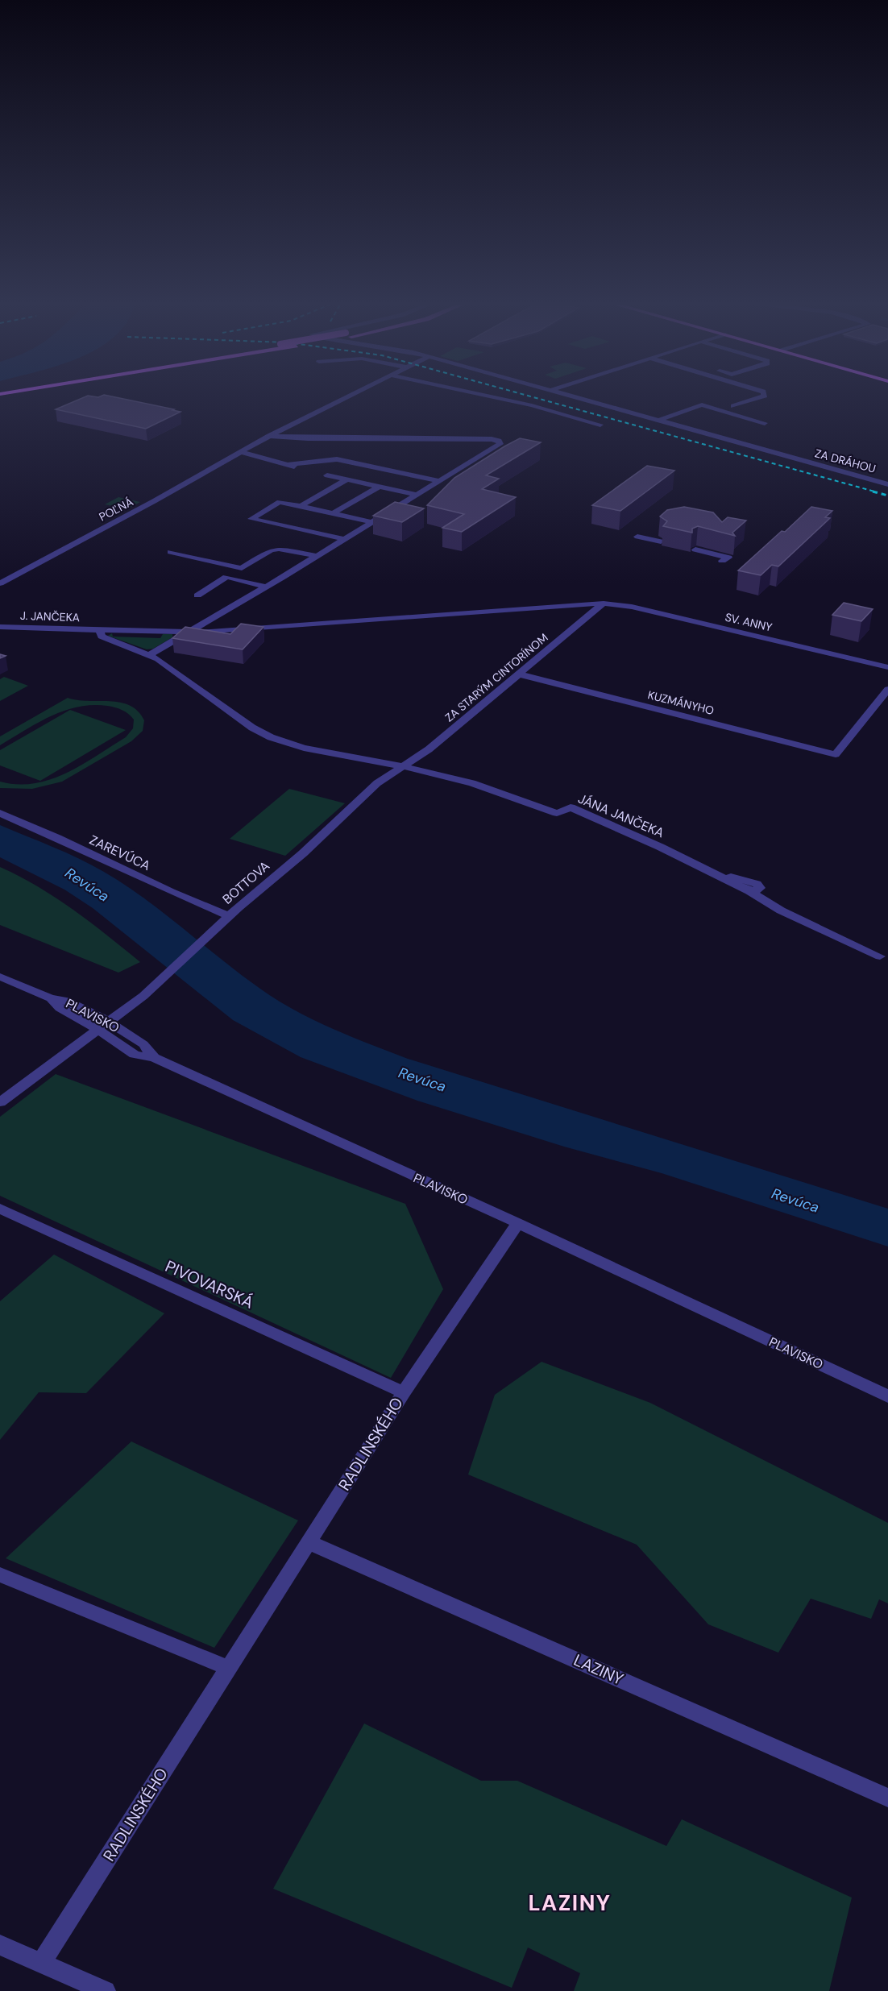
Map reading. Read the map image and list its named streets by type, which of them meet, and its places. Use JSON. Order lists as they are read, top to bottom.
{
  "streets": {
    "street": [
      "ZA DRÁHOU",
      "POĽNÁ",
      "J. JANČEKA",
      "SV. ANNY",
      "ZA STARÝM CINTORÍNOM",
      "KUZMÁNYHO",
      "JÁNA JANČEKA",
      "ZAREVÚCA",
      "BOTTOVA",
      "PLAVISKO",
      "PIVOVARSKÁ",
      "RADLINSKÉHO",
      "LAZINY"
    ]
  },
  "crossings": [
    ["J. JANČEKA", "SV. ANNY"],
    ["J. JANČEKA", "JÁNA JANČEKA"],
    ["SV. ANNY", "ZA STARÝM CINTORÍNOM"],
    ["ZA STARÝM CINTORÍNOM", "KUZMÁNYHO"],
    ["ZA STARÝM CINTORÍNOM", "JÁNA JANČEKA"],
    ["ZA STARÝM CINTORÍNOM", "BOTTOVA"],
    ["JÁNA JANČEKA", "BOTTOVA"],
    ["ZAREVÚCA", "BOTTOVA"],
    ["BOTTOVA", "PLAVISKO"],
    ["PLAVISKO", "RADLINSKÉHO"],
    ["PIVOVARSKÁ", "RADLINSKÉHO"],
    ["RADLINSKÉHO", "LAZINY"]
  ],
  "districts": ["LAZINY"],
  "water": ["Revúca"]
}
